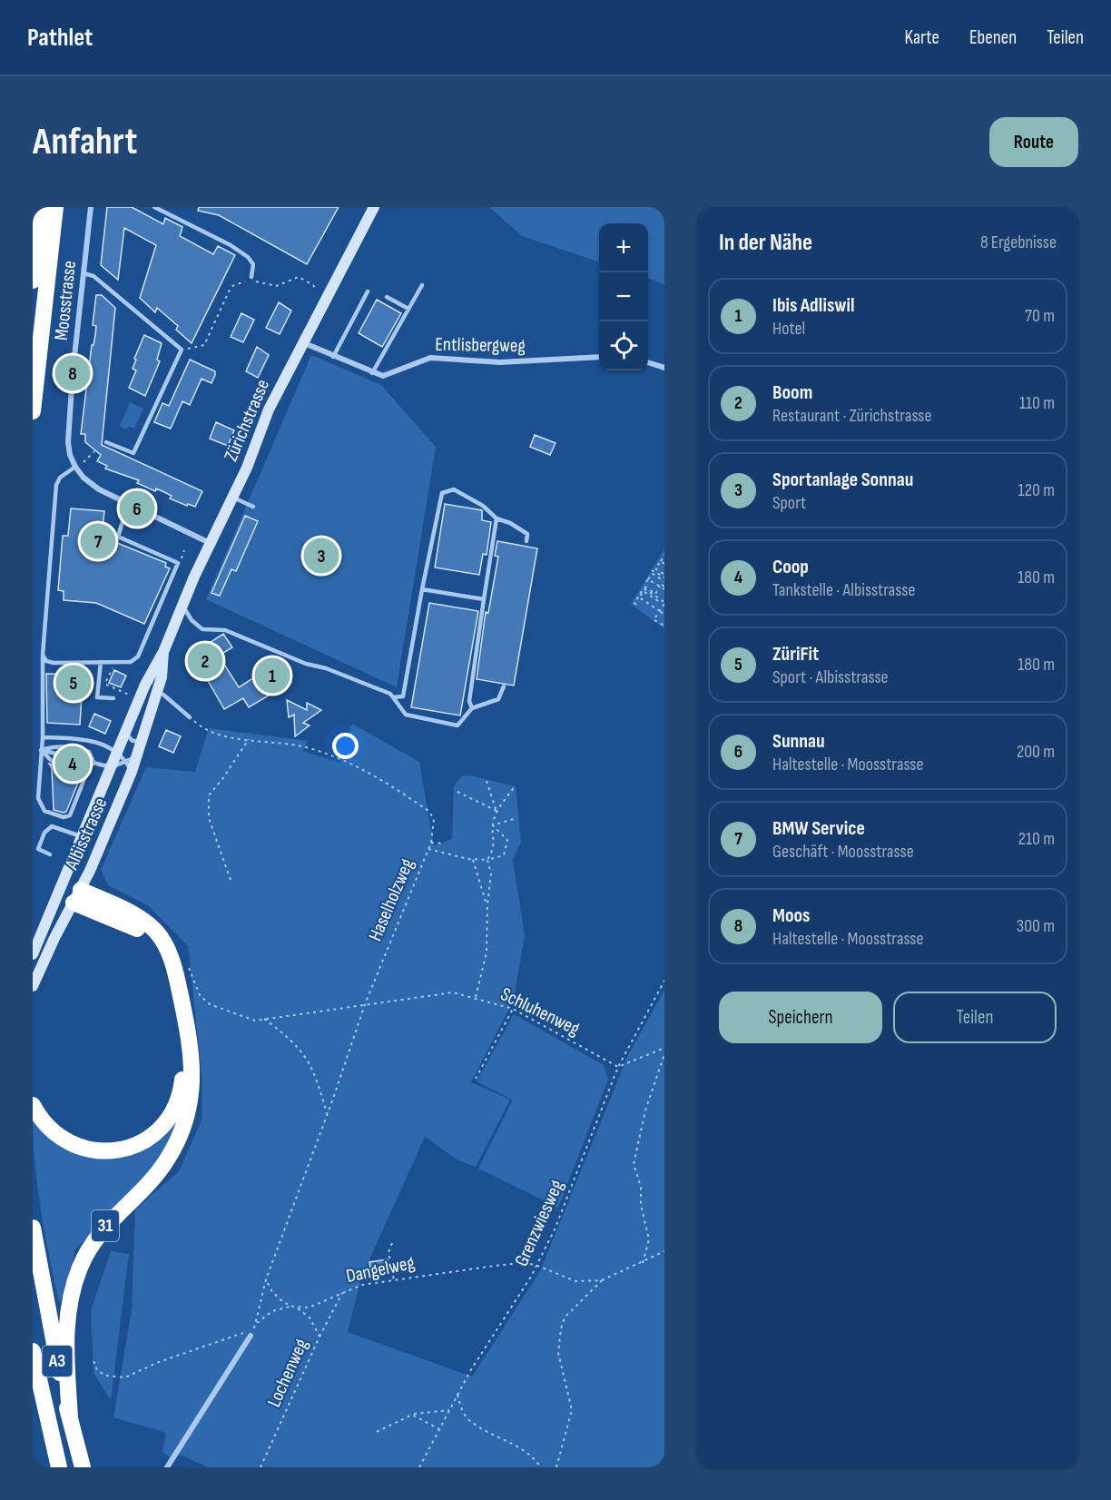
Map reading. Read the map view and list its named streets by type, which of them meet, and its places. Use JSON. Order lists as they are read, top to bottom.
{
  "streets": {
    "highway": ["31", "A3"],
    "main road": ["Zürichstrasse", "Albisstrasse"],
    "street": ["Moosstrasse", "Entlisbergweg"],
    "path": [
      "Haselholzweg",
      "Schluhenweg",
      "Grenzwiesweg",
      "Dangelweg",
      "Lochenweg"
    ]
  },
  "crossings": [
    ["Moosstrasse", "Zürichstrasse"],
    ["Entlisbergweg", "Zürichstrasse"],
    ["Zürichstrasse", "Albisstrasse"],
    ["Albisstrasse", "31"],
    ["Haselholzweg", "Schluhenweg"],
    ["Schluhenweg", "Grenzwiesweg"],
    ["Grenzwiesweg", "Dangelweg"],
    ["31", "A3"],
    ["Dangelweg", "Lochenweg"]
  ],
  "page": {
    "header": "Pathlet",
    "nav": ["Karte", "Ebenen", "Teilen"],
    "buttons": [
      "Route",
      ["Speichern", "Teilen"]
    ],
    "title": "Anfahrt",
    "heading": ["In der Nähe", "8 Ergebnisse"],
    "map_buttons": ["+", "−"],
    "list": [
      {
        "mark": "1",
        "name": "Ibis Adliswil",
        "note": "Hotel",
        "value": "70 m"
      },
      {
        "mark": "2",
        "name": "Boom",
        "note": "Restaurant · Zürichstrasse",
        "value": "110 m"
      },
      {
        "mark": "3",
        "name": "Sportanlage Sonnau",
        "note": "Sport",
        "value": "120 m"
      },
      {
        "mark": "4",
        "name": "Coop",
        "note": "Tankstelle · Albisstrasse",
        "value": "180 m"
      },
      {
        "mark": "5",
        "name": "ZüriFit",
        "note": "Sport · Albisstrasse",
        "value": "180 m"
      },
      {
        "mark": "6",
        "name": "Sunnau",
        "note": "Haltestelle · Moosstrasse",
        "value": "200 m"
      },
      {
        "mark": "7",
        "name": "BMW Service",
        "note": "Geschäft · Moosstrasse",
        "value": "210 m"
      },
      {
        "mark": "8",
        "name": "Moos",
        "note": "Haltestelle · Moosstrasse",
        "value": "300 m"
      }
    ],
    "pins": [
      "8",
      "6",
      "7",
      "3",
      "2",
      "1",
      "5",
      "4"
    ]
  }
}
